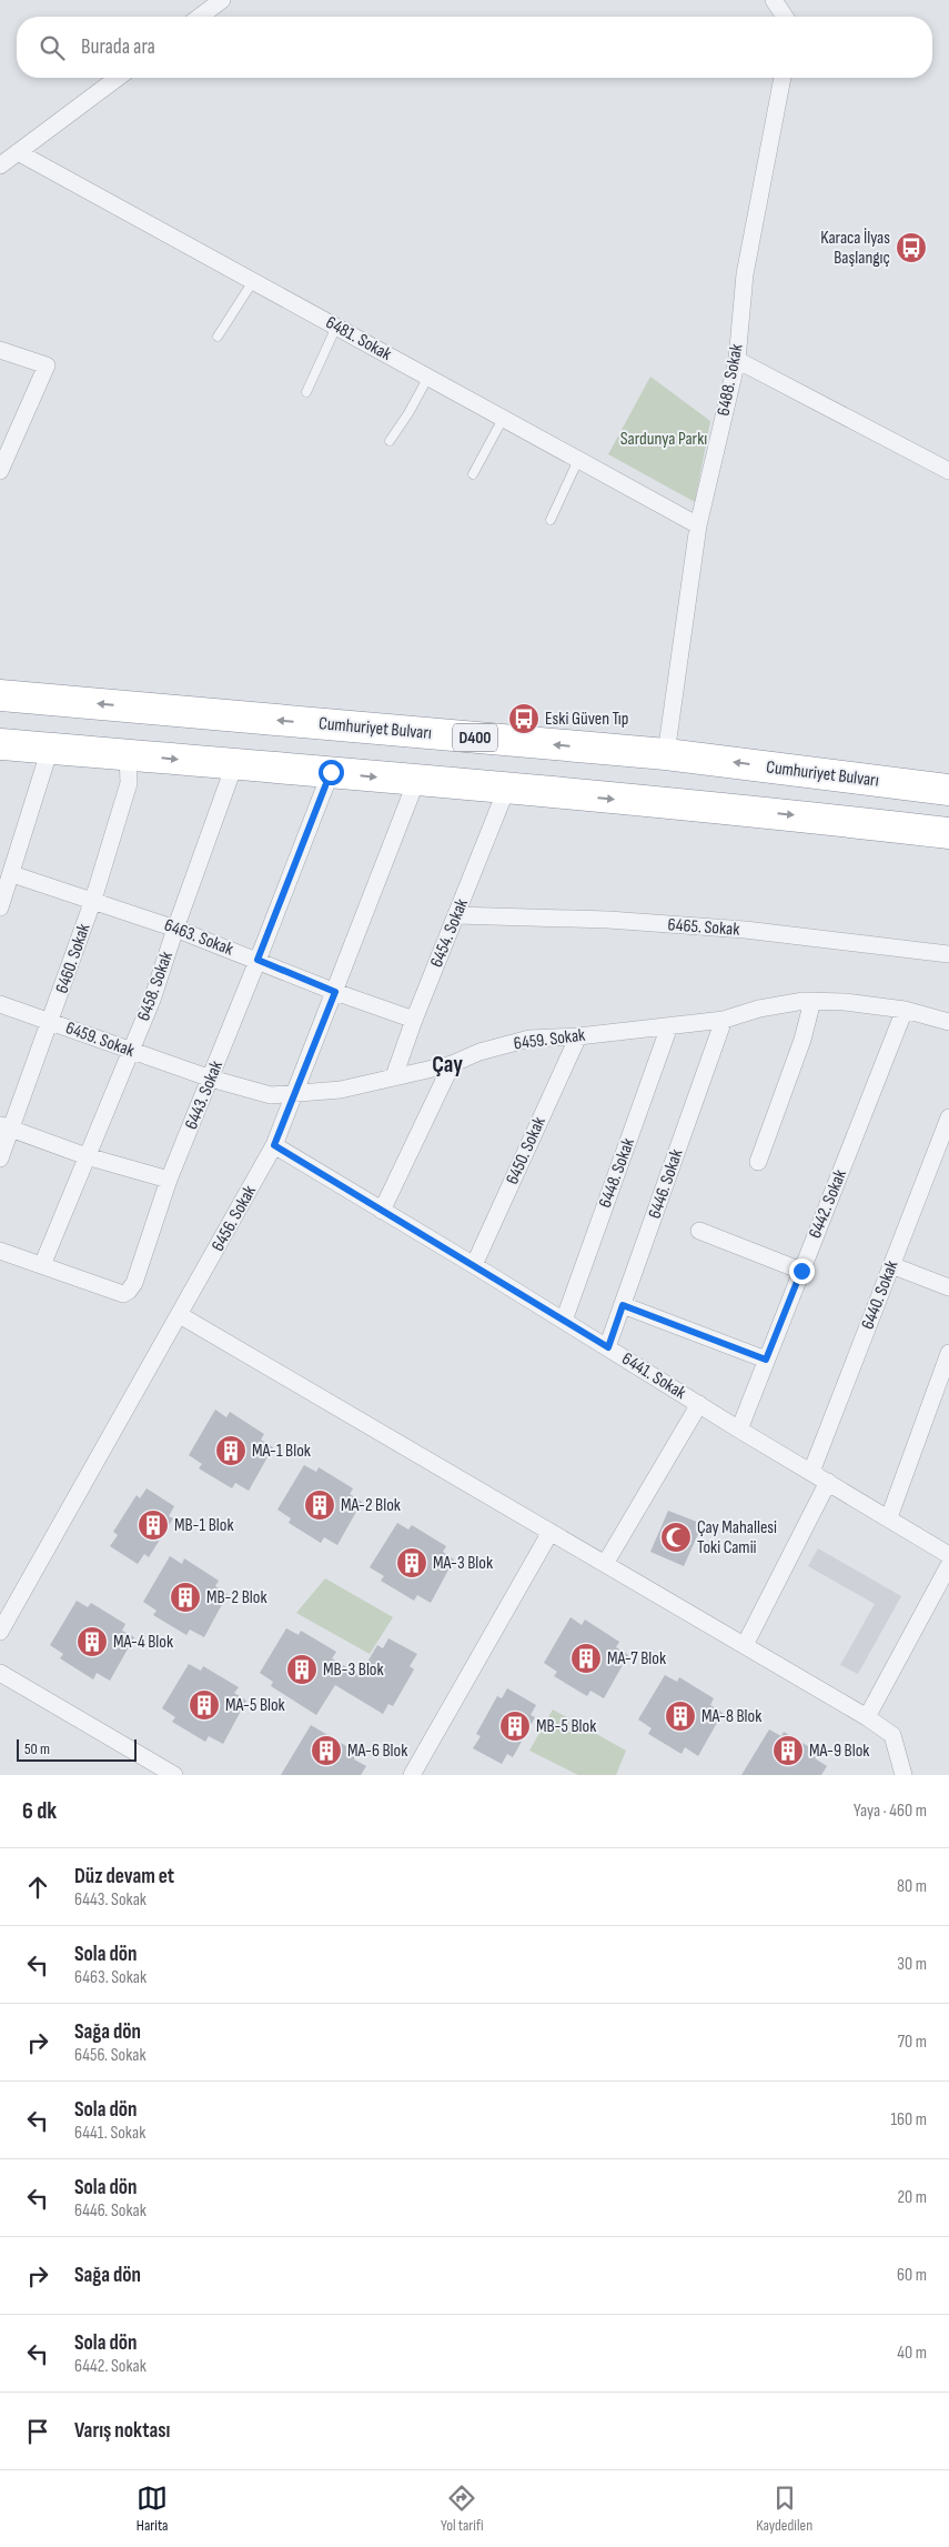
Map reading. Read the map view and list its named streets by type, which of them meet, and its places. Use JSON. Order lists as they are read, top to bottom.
{
  "streets": {
    "highway": ["Cumhuriyet Bulvarı", "D400"],
    "street": [
      "6481. Sokak",
      "6488. Sokak",
      "6465. Sokak",
      "6454. Sokak",
      "6463. Sokak",
      "6460. Sokak",
      "6458. Sokak",
      "6459. Sokak",
      "6443. Sokak",
      "6450. Sokak",
      "6448. Sokak",
      "6446. Sokak",
      "6442. Sokak",
      "6456. Sokak",
      "6440. Sokak",
      "6441. Sokak"
    ]
  },
  "crossings": [
    ["6481. Sokak", "6488. Sokak"],
    ["6488. Sokak", "Cumhuriyet Bulvarı"],
    ["6465. Sokak", "6454. Sokak"],
    ["6454. Sokak", "6463. Sokak"],
    ["6454. Sokak", "6459. Sokak"],
    ["6463. Sokak", "6460. Sokak"],
    ["6463. Sokak", "6458. Sokak"],
    ["6463. Sokak", "6443. Sokak"],
    ["6463. Sokak", "6456. Sokak"],
    ["6460. Sokak", "6459. Sokak"],
    ["6458. Sokak", "6459. Sokak"],
    ["6458. Sokak", "6443. Sokak"],
    ["6459. Sokak", "6443. Sokak"],
    ["6459. Sokak", "6450. Sokak"],
    ["6459. Sokak", "6448. Sokak"],
    ["6459. Sokak", "6446. Sokak"],
    ["6459. Sokak", "6442. Sokak"],
    ["6459. Sokak", "6456. Sokak"],
    ["6450. Sokak", "6441. Sokak"],
    ["6448. Sokak", "6441. Sokak"],
    ["6446. Sokak", "6441. Sokak"],
    ["6442. Sokak", "6441. Sokak"],
    ["6456. Sokak", "6441. Sokak"],
    ["6440. Sokak", "6441. Sokak"]
  ],
  "districts": ["Çay"],
  "parks": ["Sardunya Parkı"],
  "places": {
    "bus stop": ["Karaca İlyas Başlangıç", "Eski Güven Tıp"],
    "building": [
      "MA-1 Blok",
      "MA-2 Blok",
      "MB-1 Blok",
      "MA-3 Blok",
      "MB-2 Blok",
      "MA-4 Blok",
      "MA-7 Blok",
      "MB-3 Blok",
      "MA-5 Blok",
      "MA-8 Blok",
      "MB-5 Blok",
      "MA-6 Blok",
      "MA-9 Blok"
    ],
    "mosque": ["Çay Mahallesi Toki Camii"]
  },
  "scale_bar": "50 m",
  "page": {
    "search": "Burada ara",
    "scale": "50 m",
    "heading": ["6 dk", "Yaya · 460 m"],
    "list": [
      ["Düz devam et", "6443. Sokak", "80 m"],
      ["Sola dön", "6463. Sokak", "30 m"],
      ["Sağa dön", "6456. Sokak", "70 m"],
      ["Sola dön", "6441. Sokak", "160 m"],
      ["Sola dön", "6446. Sokak", "20 m"],
      ["Sağa dön", "60 m"],
      ["Sola dön", "6442. Sokak", "40 m"],
      "Varış noktası"
    ],
    "nav": ["Harita", "Yol tarifi", "Kaydedilen"]
  }
}
